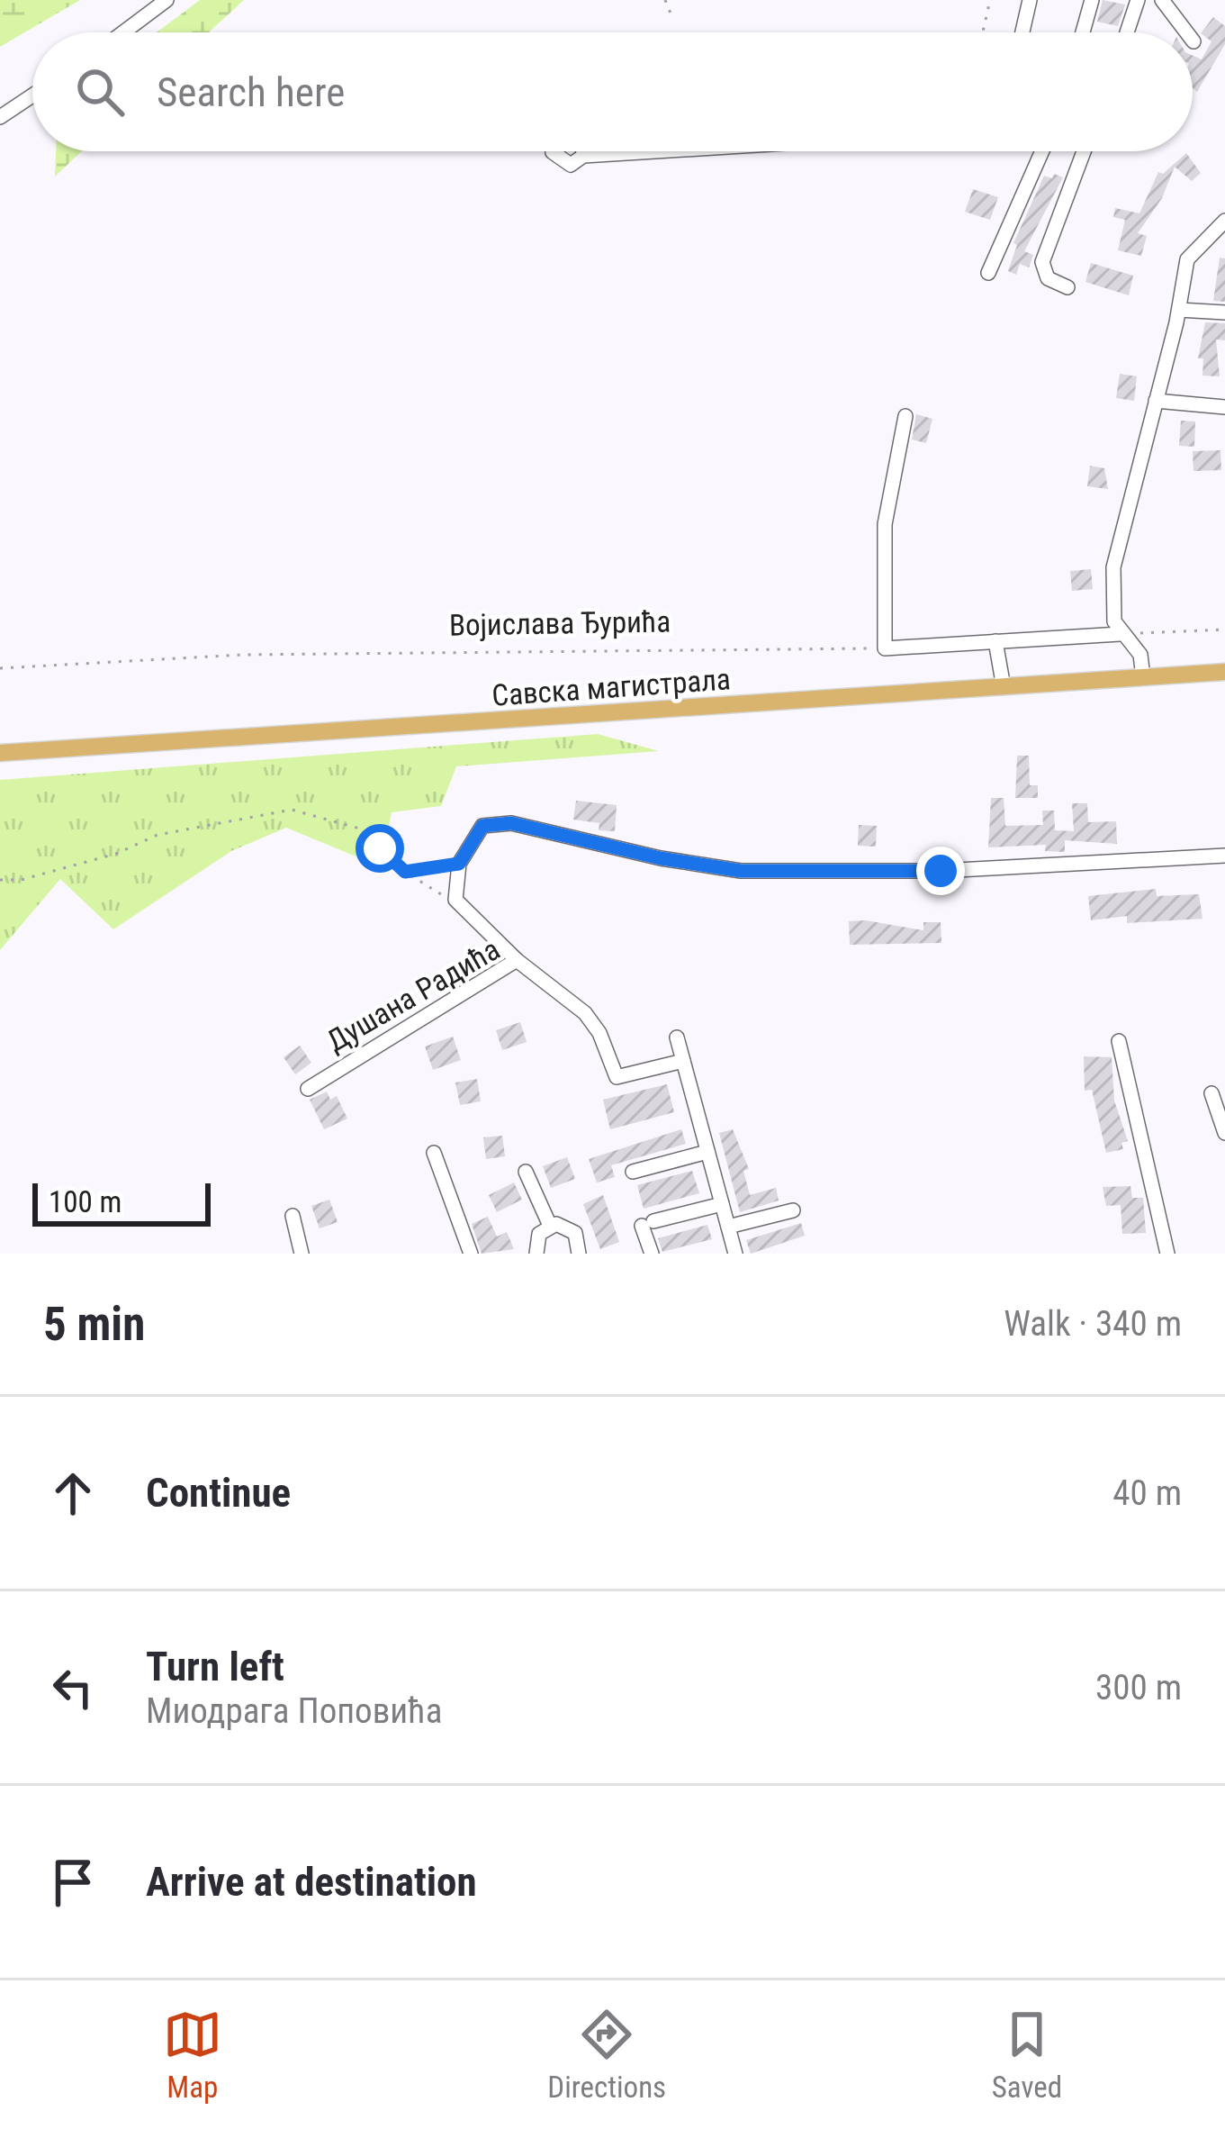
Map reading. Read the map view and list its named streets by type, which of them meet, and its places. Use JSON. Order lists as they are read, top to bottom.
{
  "streets": {
    "main road": ["Савска магистрала"],
    "street": ["Душана Радића"],
    "path": ["Војислава Ђурића"]
  },
  "scale_bar": "100 m",
  "page": {
    "search": "Search here",
    "scale": "100 m",
    "heading": ["5 min", "Walk · 340 m"],
    "list": [
      ["Continue", "40 m"],
      ["Turn left", "Миодрага Поповића", "300 m"],
      "Arrive at destination"
    ],
    "nav": ["Map", "Directions", "Saved"]
  }
}
